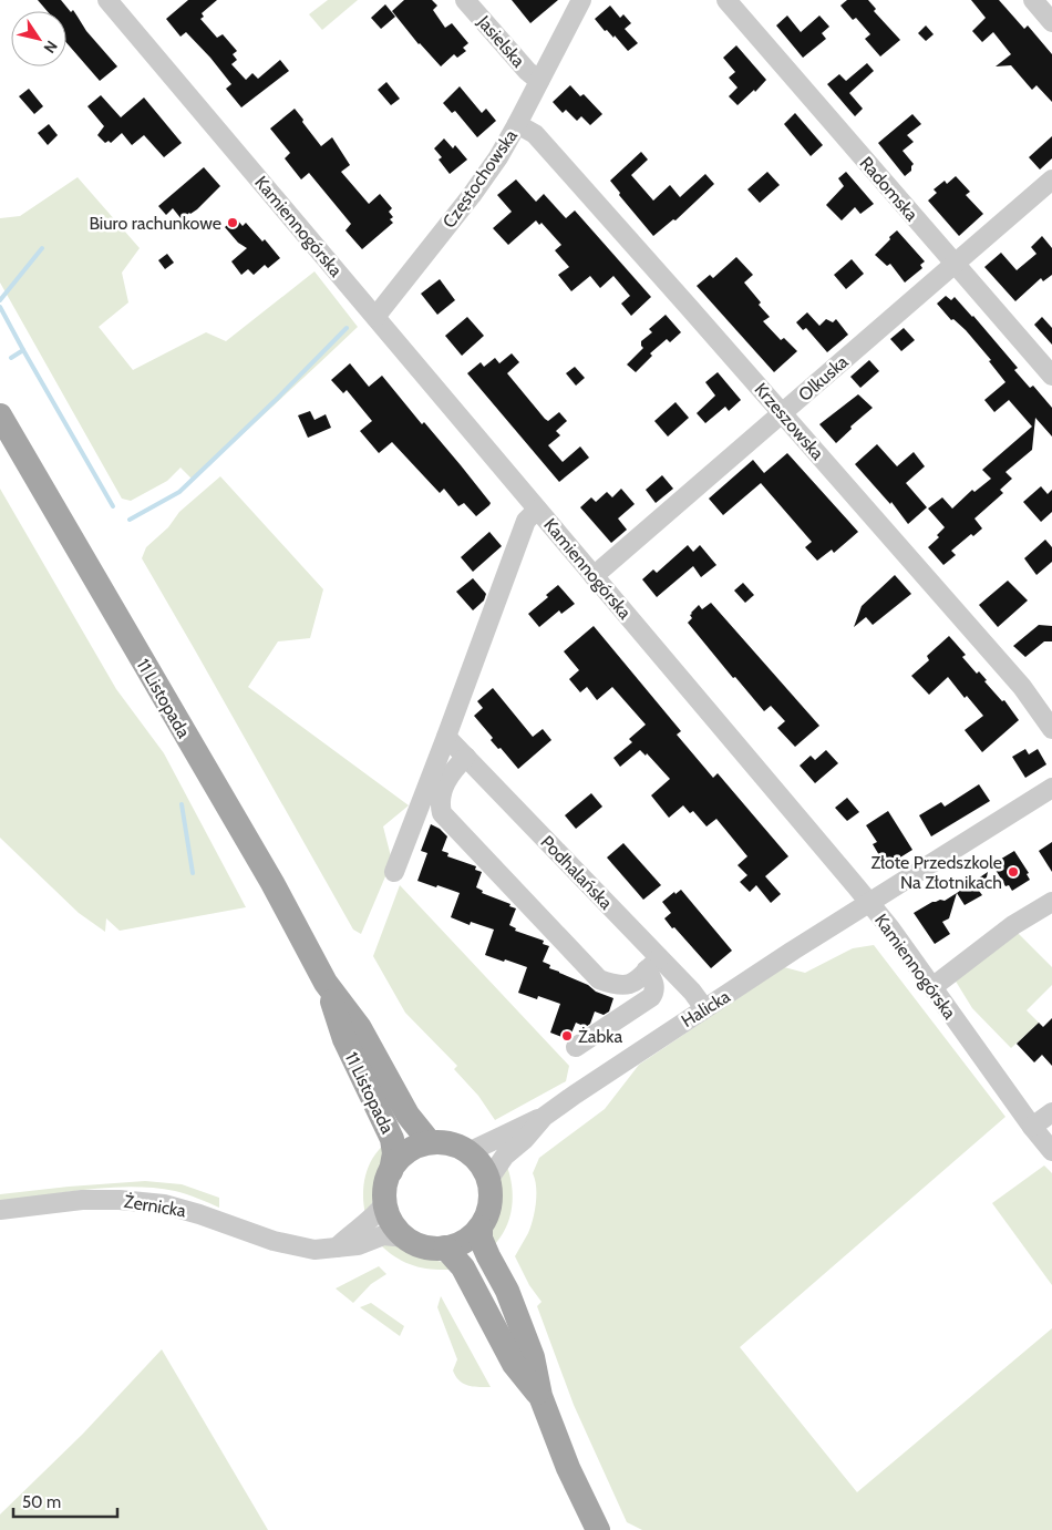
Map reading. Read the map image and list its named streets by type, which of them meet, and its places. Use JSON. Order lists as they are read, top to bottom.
{
  "streets": {
    "main road": ["11 Listopada"],
    "street": [
      "Jasielska",
      "Częstochowska",
      "Radomska",
      "Kamiennogórska",
      "Olkuska",
      "Krzeszowska",
      "Podhalańska",
      "Halicka",
      "Żernicka"
    ]
  },
  "crossings": [
    ["Jasielska", "Częstochowska"],
    ["Częstochowska", "Kamiennogórska"],
    ["Częstochowska", "Krzeszowska"],
    ["Radomska", "Olkuska"],
    ["Kamiennogórska", "Olkuska"],
    ["Kamiennogórska", "Halicka"],
    ["Olkuska", "Krzeszowska"],
    ["11 Listopada", "Halicka"],
    ["Podhalańska", "Halicka"]
  ],
  "places": ["Biuro rachunkowe", "Złote Przedszkole Na Złotnikach", "Żabka"],
  "scale_bar": "50 m",
  "north": "bottom right"
}
